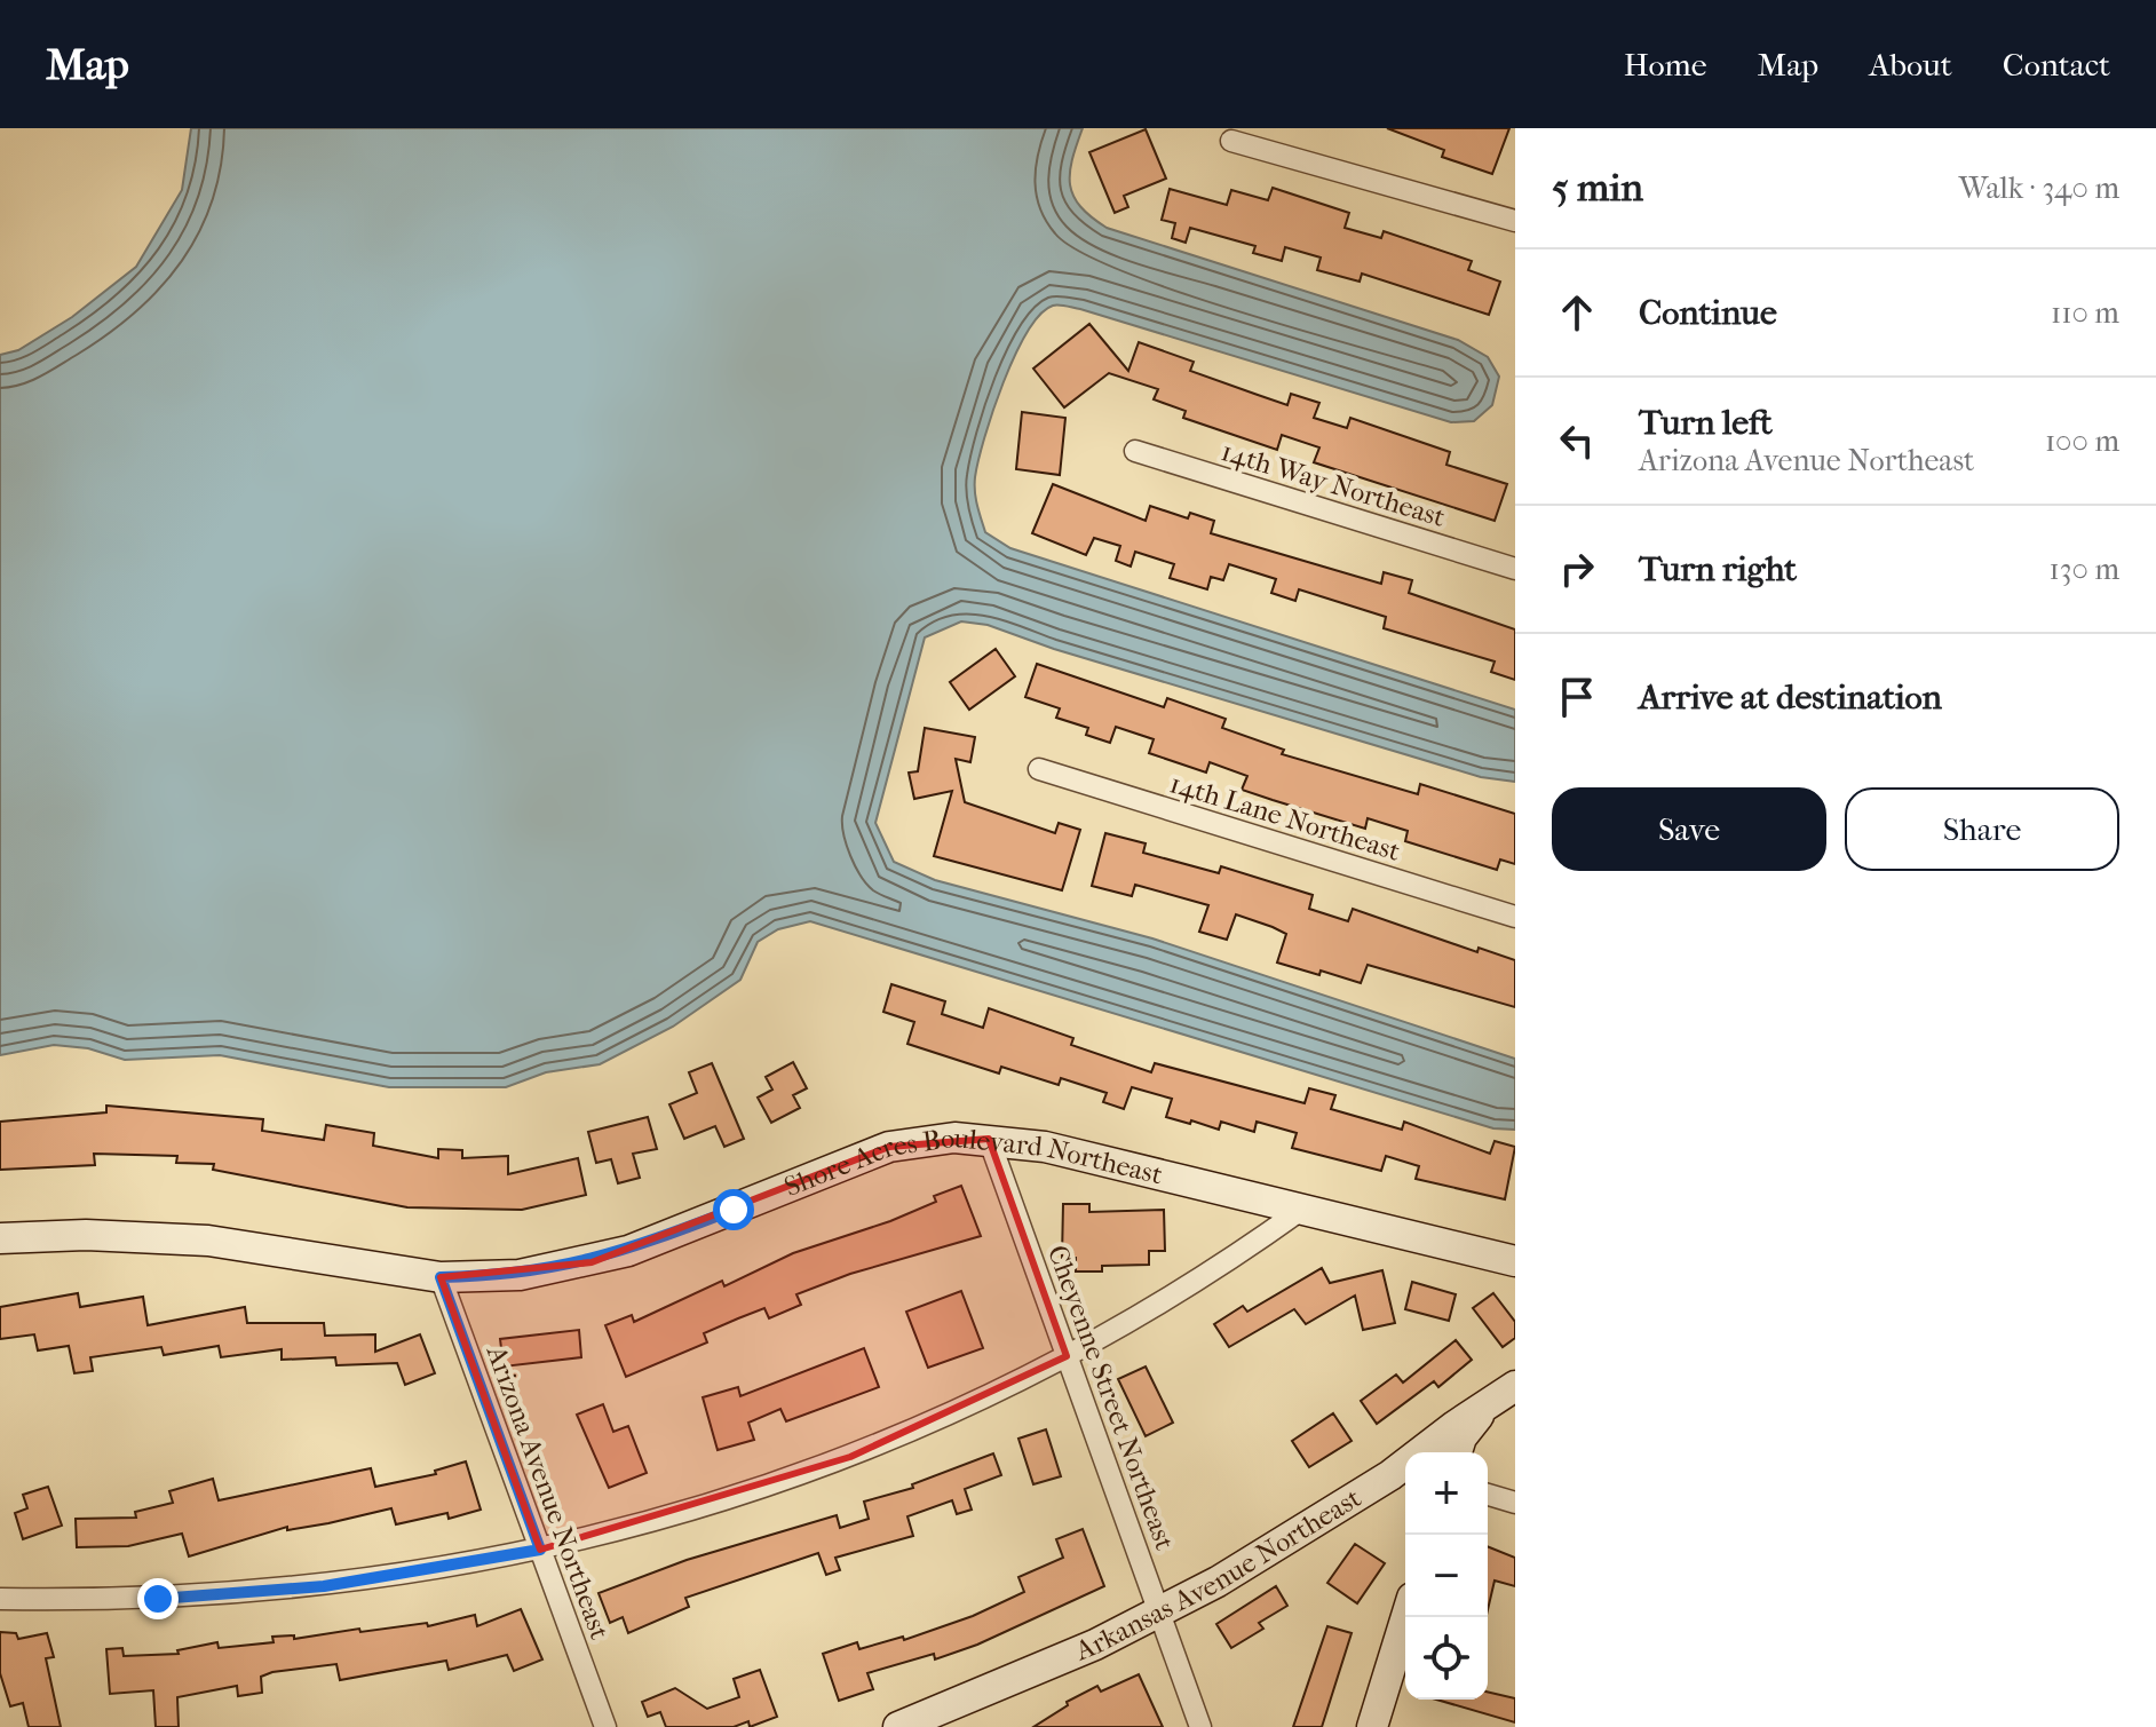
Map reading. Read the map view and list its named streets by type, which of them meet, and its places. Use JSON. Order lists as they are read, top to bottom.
{
  "streets": {
    "street": [
      "14th Way Northeast",
      "14th Lane Northeast",
      "Shore Acres Boulevard Northeast",
      "Cheyenne Street Northeast",
      "Arizona Avenue Northeast",
      "Arkansas Avenue Northeast"
    ]
  },
  "crossings": [
    ["Shore Acres Boulevard Northeast", "Cheyenne Street Northeast"],
    ["Shore Acres Boulevard Northeast", "Arizona Avenue Northeast"],
    ["Cheyenne Street Northeast", "Arkansas Avenue Northeast"]
  ],
  "page": {
    "header": "Map",
    "nav": [
      "Home",
      "Map",
      "About",
      "Contact"
    ],
    "heading": ["5 min", "Walk · 340 m"],
    "list": [
      ["Continue", "110 m"],
      ["Turn left", "Arizona Avenue Northeast", "100 m"],
      ["Turn right", "130 m"],
      "Arrive at destination"
    ],
    "buttons": ["Save", "Share"],
    "map_buttons": ["+", "−"]
  }
}
